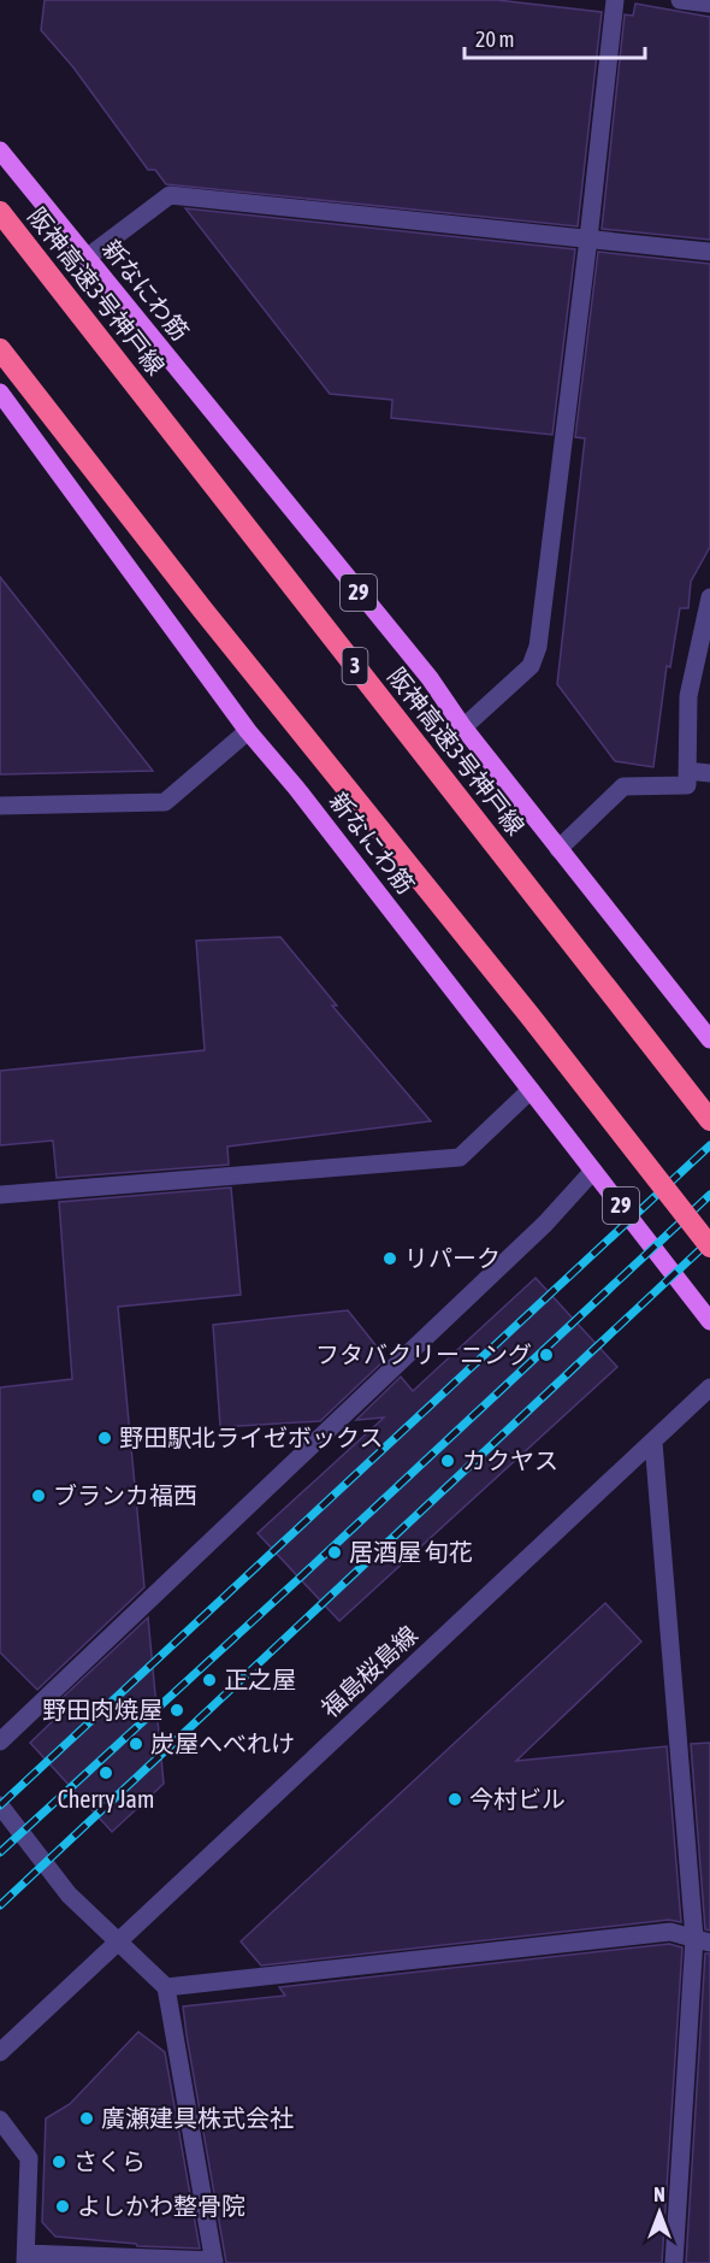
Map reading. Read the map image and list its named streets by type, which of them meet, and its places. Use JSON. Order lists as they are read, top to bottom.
{
  "streets": {
    "highway": ["阪神高速3号神戸線", "3"],
    "main road": ["新なにわ筋", "29"],
    "street": ["福島桜島線"]
  },
  "places": [
    "リパーク",
    "フタバクリーニング",
    "野田駅北ライゼボックス",
    "カクヤス",
    "ブランカ福西",
    "居酒屋 旬花",
    "正之屋",
    "野田肉焼屋",
    "炭屋へべれけ",
    "Cherry Jam",
    "今村ビル",
    "廣瀬建具株式会社",
    "さくら",
    "よしかわ整骨院"
  ],
  "scale_bar": "20 m",
  "north": "top"
}
